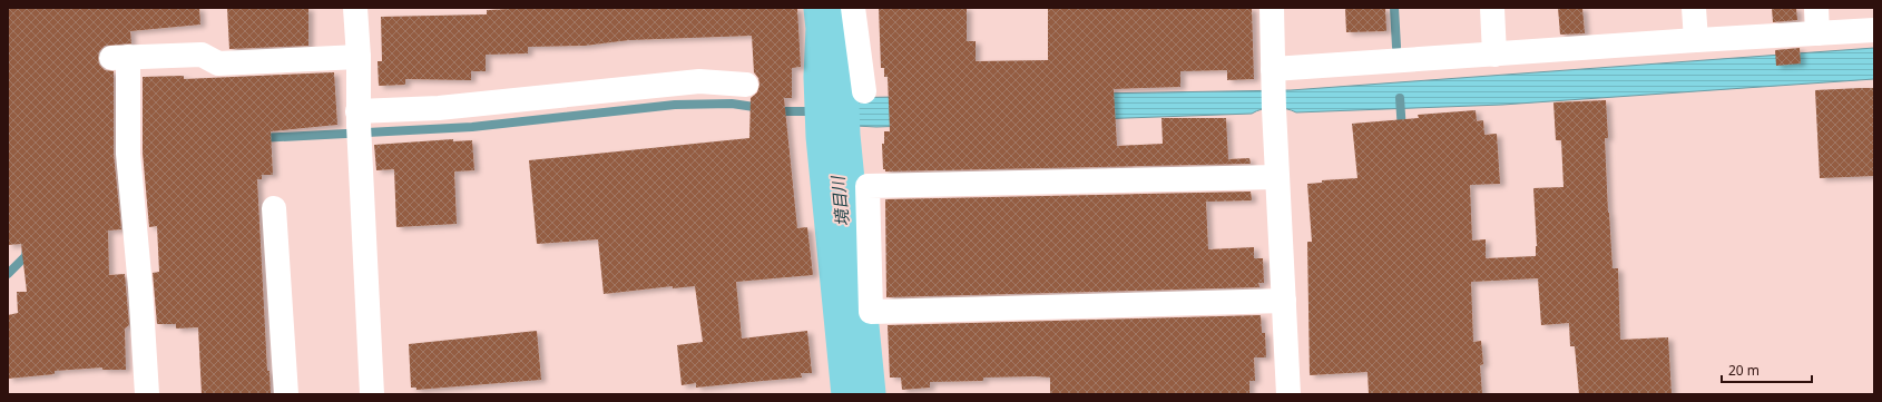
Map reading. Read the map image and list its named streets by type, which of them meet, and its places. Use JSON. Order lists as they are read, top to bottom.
{
  "water": ["境目川"],
  "scale_bar": "20 m"
}
